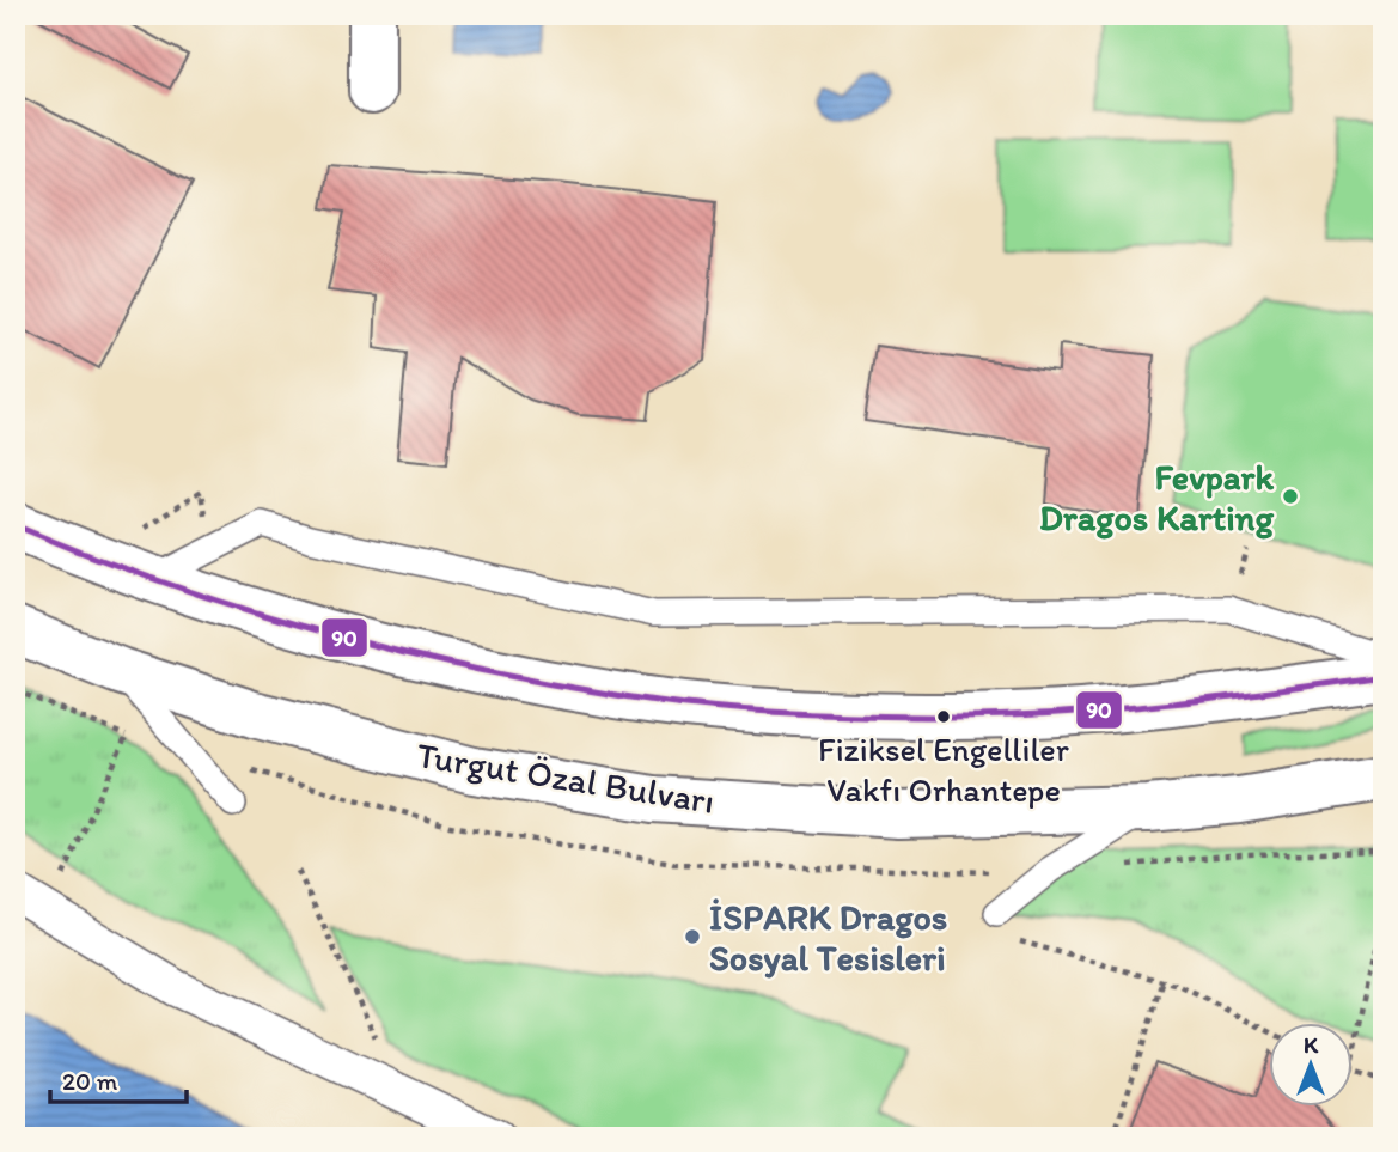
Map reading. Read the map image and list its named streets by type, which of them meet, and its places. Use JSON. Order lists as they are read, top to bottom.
{
  "streets": {
    "main road": ["Turgut Özal Bulvarı"]
  },
  "places": ["Fevpark Dragos Karting", "Fiziksel Engelliler Vakfı Orhantepe", "İSPARK Dragos Sosyal Tesisleri"],
  "lines": ["transit line 90"],
  "scale_bar": "20 m",
  "north": "top"
}
